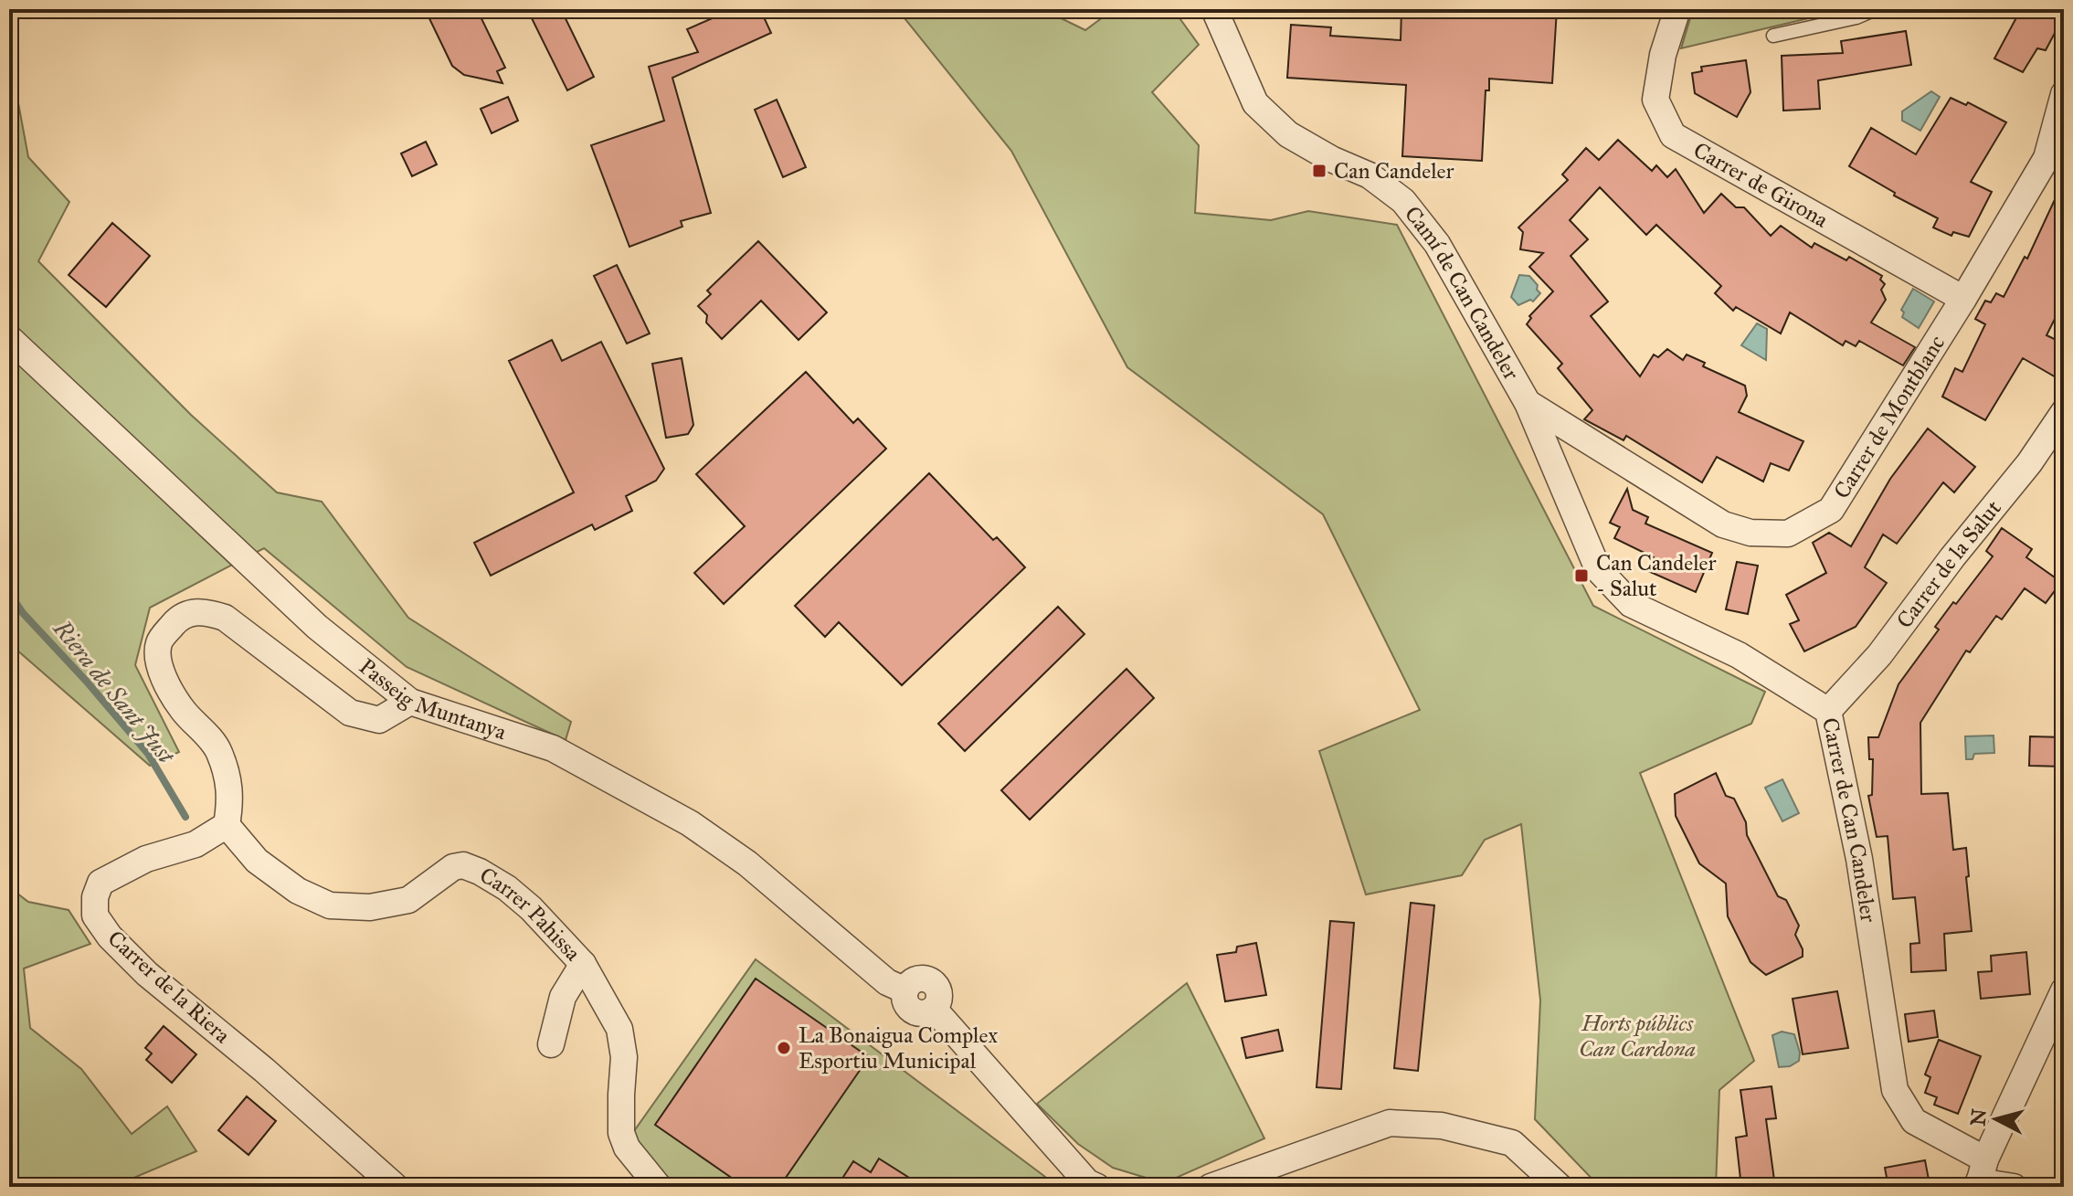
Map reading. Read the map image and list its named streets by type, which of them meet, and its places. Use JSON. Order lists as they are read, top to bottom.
{
  "streets": {
    "street": [
      "Carrer de Girona",
      "Camí de Can Candeler",
      "Carrer de Montblanc",
      "Carrer de la Salut",
      "Passeig Muntanya",
      "Carrer de Can Candeler",
      "Carrer Pahissa",
      "Carrer de la Riera"
    ]
  },
  "crossings": [
    ["Carrer de Girona", "Carrer de Montblanc"],
    ["Camí de Can Candeler", "Carrer de Montblanc"],
    ["Camí de Can Candeler", "Carrer de Can Candeler"],
    ["Carrer de Montblanc", "Carrer de Can Candeler"],
    ["Carrer de la Salut", "Carrer de Can Candeler"],
    ["Carrer Pahissa", "Carrer de la Riera"]
  ],
  "water": ["Riera de Sant Just"],
  "parks": ["Horts públics Can Cardona"],
  "places": {
    "transit": ["Can Candeler", "Can Candeler - Salut"],
    "other": ["La Bonaigua Complex Esportiu Municipal"]
  },
  "north": "left"
}
